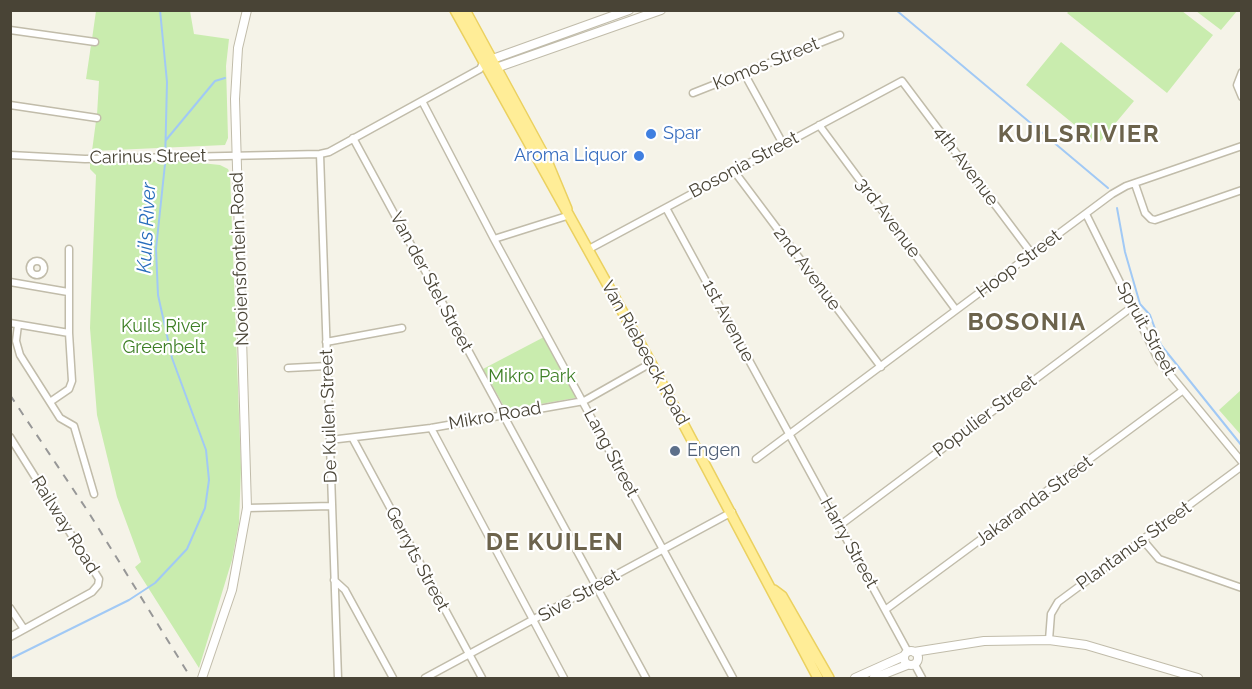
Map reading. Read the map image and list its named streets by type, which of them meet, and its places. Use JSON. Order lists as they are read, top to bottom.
{
  "streets": {
    "main road": ["Van Riebeeck Road"],
    "street": [
      "Komos Street",
      "Carinus Street",
      "Bosonia Street",
      "4th Avenue",
      "3rd Avenue",
      "Nooiensfontein Road",
      "Hoop Street",
      "2nd Avenue",
      "Van der Stel Street",
      "1st Avenue",
      "Spruit Street",
      "De Kuilen Street",
      "Mikro Road",
      "Populier Street",
      "Lang Street",
      "Jakaranda Street",
      "Railway Road",
      "Harry Street",
      "Plantanus Street",
      "Gerryts Street",
      "Sive Street"
    ]
  },
  "crossings": [
    ["Carinus Street", "Nooiensfontein Road"],
    ["Carinus Street", "Van der Stel Street"],
    ["Carinus Street", "Van Riebeeck Road"],
    ["Carinus Street", "De Kuilen Street"],
    ["Carinus Street", "Lang Street"],
    ["Bosonia Street", "4th Avenue"],
    ["Bosonia Street", "3rd Avenue"],
    ["Bosonia Street", "2nd Avenue"],
    ["Bosonia Street", "1st Avenue"],
    ["Bosonia Street", "Van Riebeeck Road"],
    ["4th Avenue", "Hoop Street"],
    ["3rd Avenue", "Hoop Street"],
    ["Hoop Street", "2nd Avenue"],
    ["Hoop Street", "1st Avenue"],
    ["Hoop Street", "Spruit Street"],
    ["Hoop Street", "Harry Street"],
    ["Van der Stel Street", "Mikro Road"],
    ["Van der Stel Street", "Sive Street"],
    ["1st Avenue", "Harry Street"],
    ["Spruit Street", "Populier Street"],
    ["Spruit Street", "Jakaranda Street"],
    ["Spruit Street", "Plantanus Street"],
    ["Van Riebeeck Road", "Mikro Road"],
    ["Van Riebeeck Road", "Sive Street"],
    ["De Kuilen Street", "Mikro Road"],
    ["Mikro Road", "Lang Street"],
    ["Mikro Road", "Gerryts Street"],
    ["Populier Street", "Harry Street"],
    ["Lang Street", "Sive Street"],
    ["Jakaranda Street", "Harry Street"],
    ["Gerryts Street", "Sive Street"]
  ],
  "districts": ["KUILSRIVIER", "BOSONIA", "DE KUILEN"],
  "water": ["Kuils River"],
  "parks": ["Kuils River Greenbelt", "Mikro Park"],
  "places": ["Spar", "Aroma Liquor", "Engen"]
}
